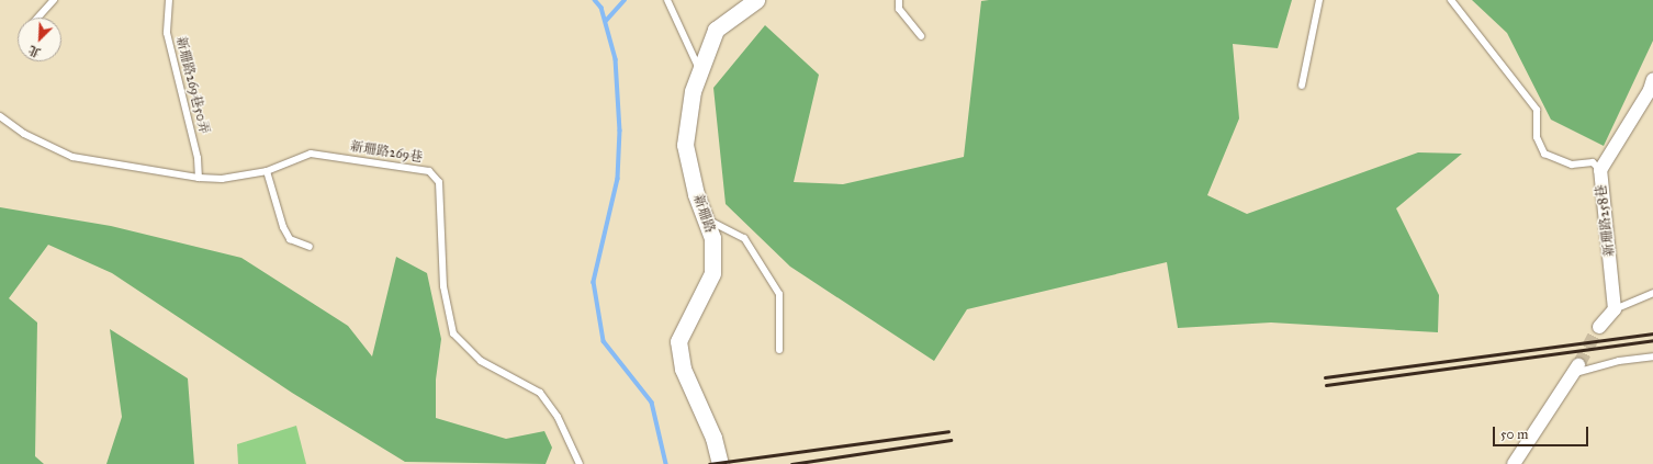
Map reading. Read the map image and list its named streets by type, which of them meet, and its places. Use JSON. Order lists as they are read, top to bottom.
{
  "streets": {
    "street": ["新珊路", "新珊路258巷"],
    "lane": ["新珊路269巷50弄", "新珊路269巷"]
  },
  "crossings": [
    ["新珊路269巷50弄", "新珊路269巷"]
  ],
  "scale_bar": "50 m",
  "north": "bottom left"
}
